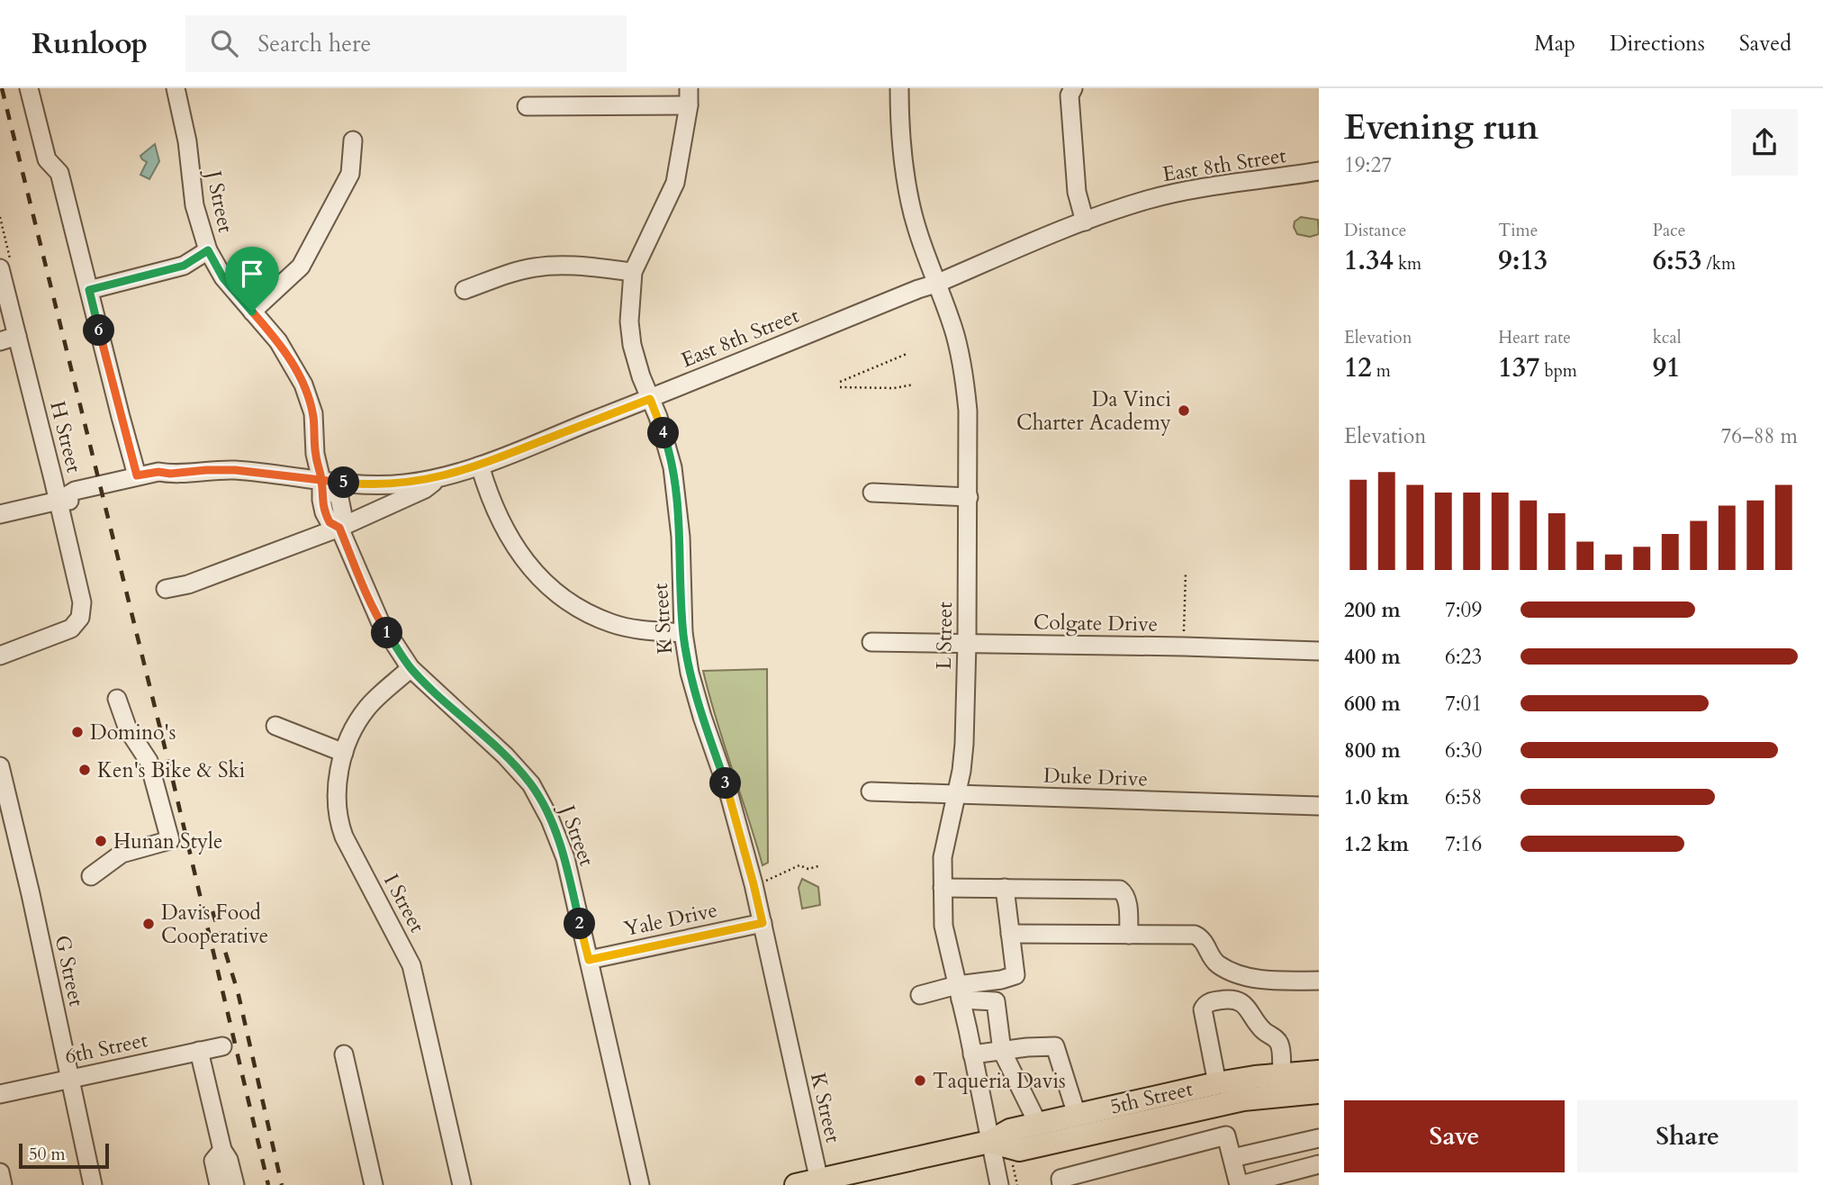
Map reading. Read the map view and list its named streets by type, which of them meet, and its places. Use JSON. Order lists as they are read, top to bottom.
{
  "streets": {
    "main road": ["5th Street"],
    "street": [
      "East 8th Street",
      "J Street",
      "H Street",
      "K Street",
      "Colgate Drive",
      "L Street",
      "Duke Drive",
      "I Street",
      "Yale Drive",
      "G Street",
      "6th Street"
    ]
  },
  "crossings": [
    ["East 8th Street", "J Street"],
    ["East 8th Street", "H Street"],
    ["East 8th Street", "K Street"],
    ["East 8th Street", "L Street"],
    ["J Street", "I Street"],
    ["J Street", "Yale Drive"],
    ["K Street", "Yale Drive"],
    ["K Street", "5th Street"],
    ["Colgate Drive", "L Street"],
    ["L Street", "Duke Drive"],
    ["L Street", "5th Street"],
    ["G Street", "6th Street"]
  ],
  "places": [
    "Da Vinci Charter Academy",
    "Domino's",
    "Ken's Bike & Ski",
    "Hunan Style",
    "Davis Food Cooperative",
    "Taqueria Davis"
  ],
  "scale_bar": "50 m",
  "page": {
    "header": "Runloop",
    "search": "Search here",
    "nav": ["Map", "Directions", "Saved"],
    "heading": ["Evening run", "19:27"],
    "stats": [
      ["Distance", "1.34 km"],
      ["Time", "9:13"],
      ["Pace", "6:53 /km"],
      ["Elevation", "12 m"],
      ["Heart rate", "137 bpm"],
      ["kcal", "91"]
    ],
    "pins": [
      "6",
      "4",
      "5",
      "1",
      "3",
      "2"
    ],
    "chart": ["Elevation", "76–88 m"],
    "list": [
      {
        "name": "200 m",
        "note": "7:09"
      },
      {
        "name": "400 m",
        "note": "6:23"
      },
      {
        "name": "600 m",
        "note": "7:01"
      },
      {
        "name": "800 m",
        "note": "6:30"
      },
      {
        "name": "1.0 km",
        "note": "6:58"
      },
      {
        "name": "1.2 km",
        "note": "7:16"
      }
    ],
    "buttons": ["Save", "Share"],
    "scale": "50 m"
  }
}
